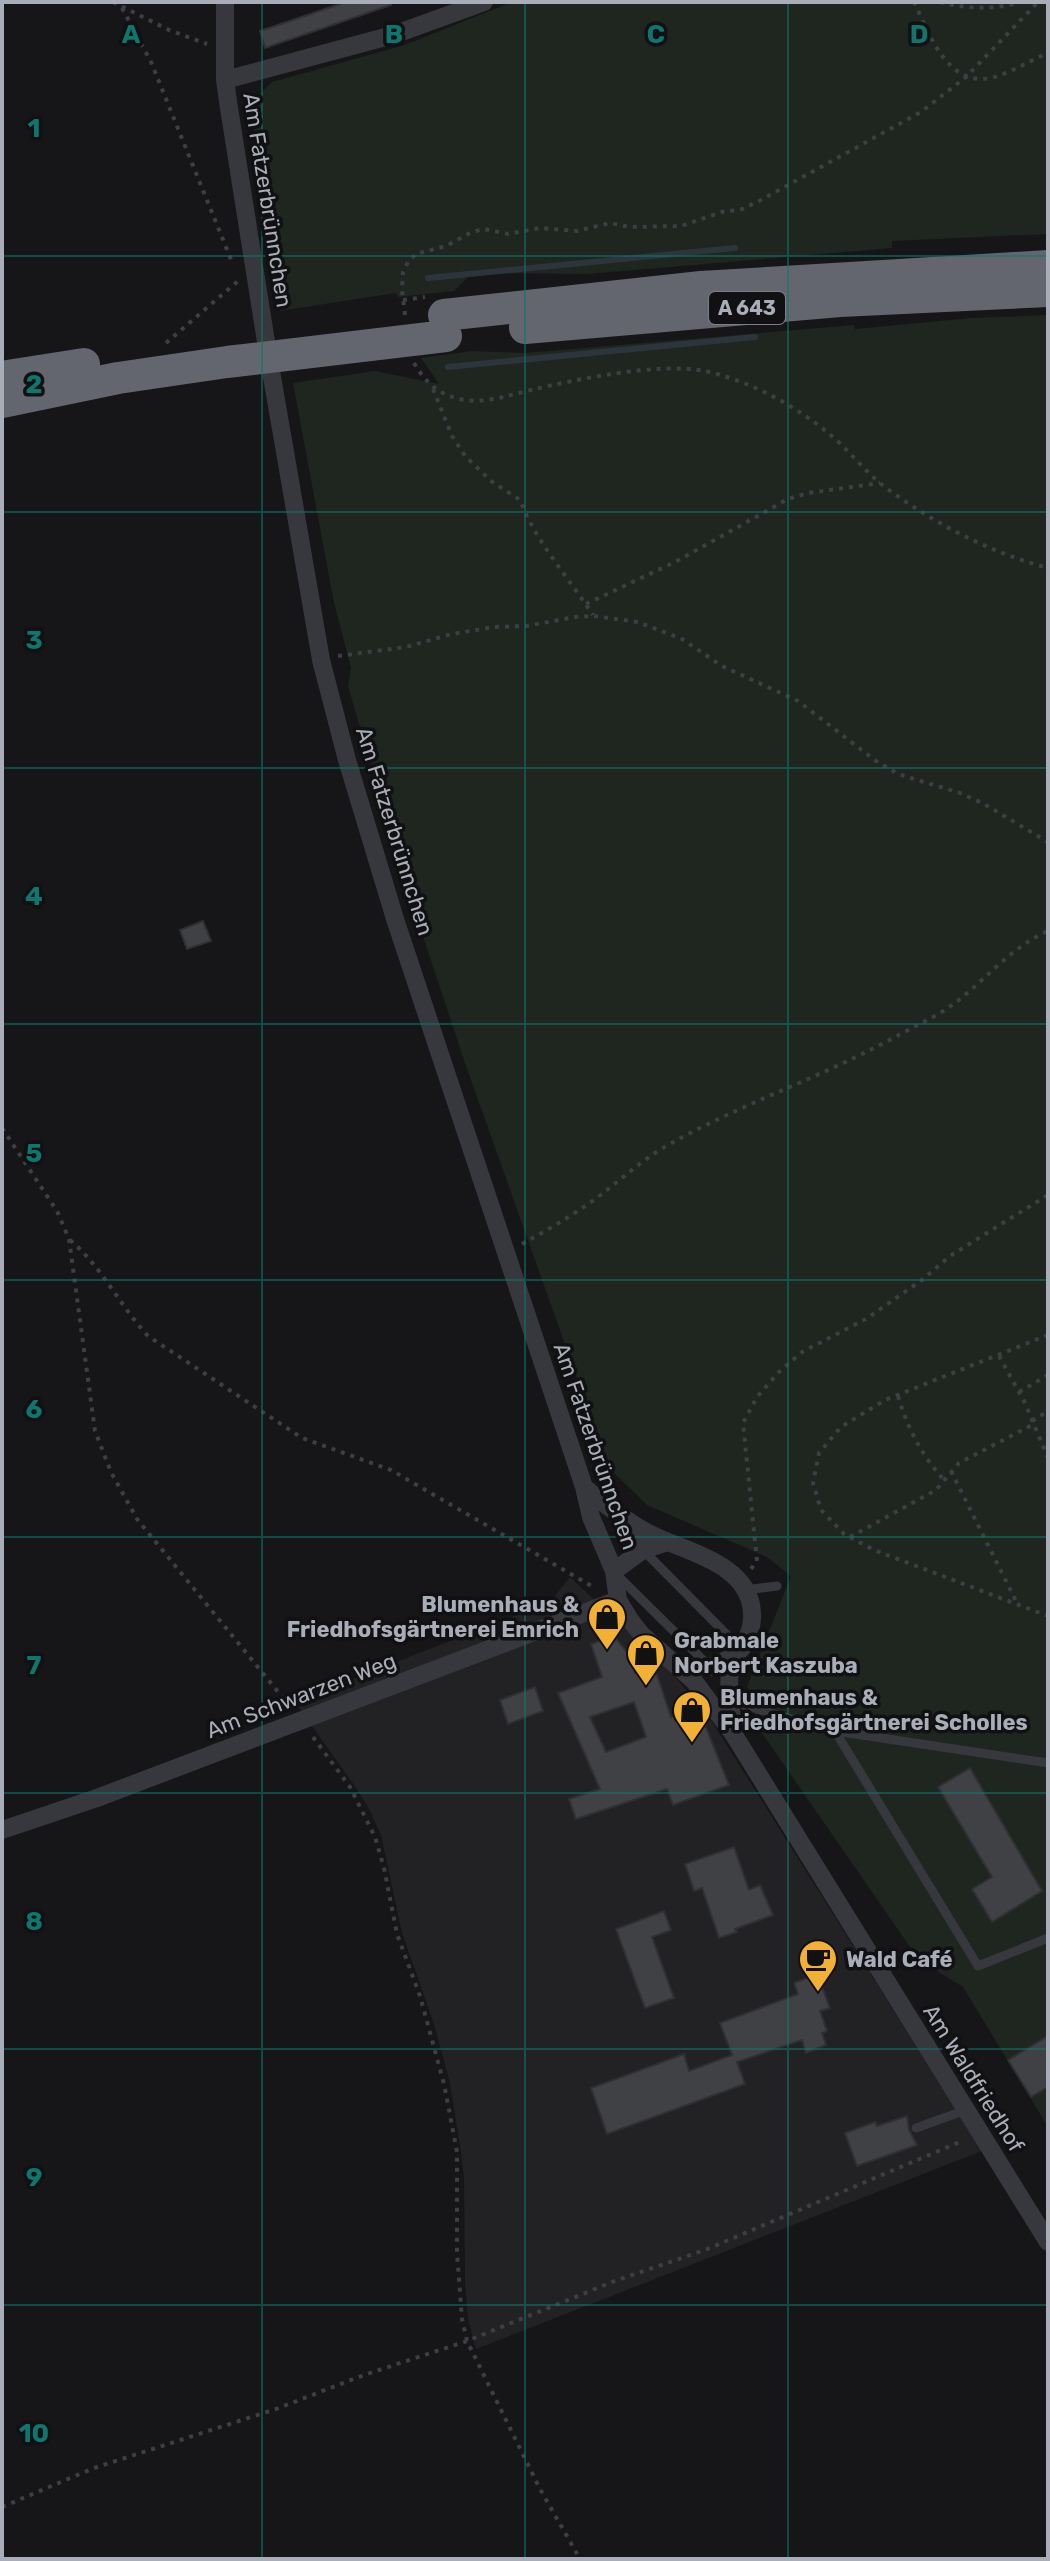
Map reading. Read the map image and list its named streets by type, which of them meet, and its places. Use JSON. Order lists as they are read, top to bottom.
{
  "streets": {
    "highway": ["A 643"],
    "street": ["Am Fatzerbrünnchen", "Am Schwarzen Weg", "Am Waldfriedhof"]
  },
  "places": {
    "shop": ["Blumenhaus & Friedhofsgärtnerei Emrich", "Grabmale Norbert Kaszuba", "Blumenhaus & Friedhofsgärtnerei Scholles"],
    "cafe": ["Wald Café"]
  },
  "grid": {
    "columns": [
      "A",
      "B",
      "C",
      "D"
    ],
    "rows": [
      "1",
      "2",
      "3",
      "4",
      "5",
      "6",
      "7",
      "8",
      "9",
      "10"
    ]
  }
}
